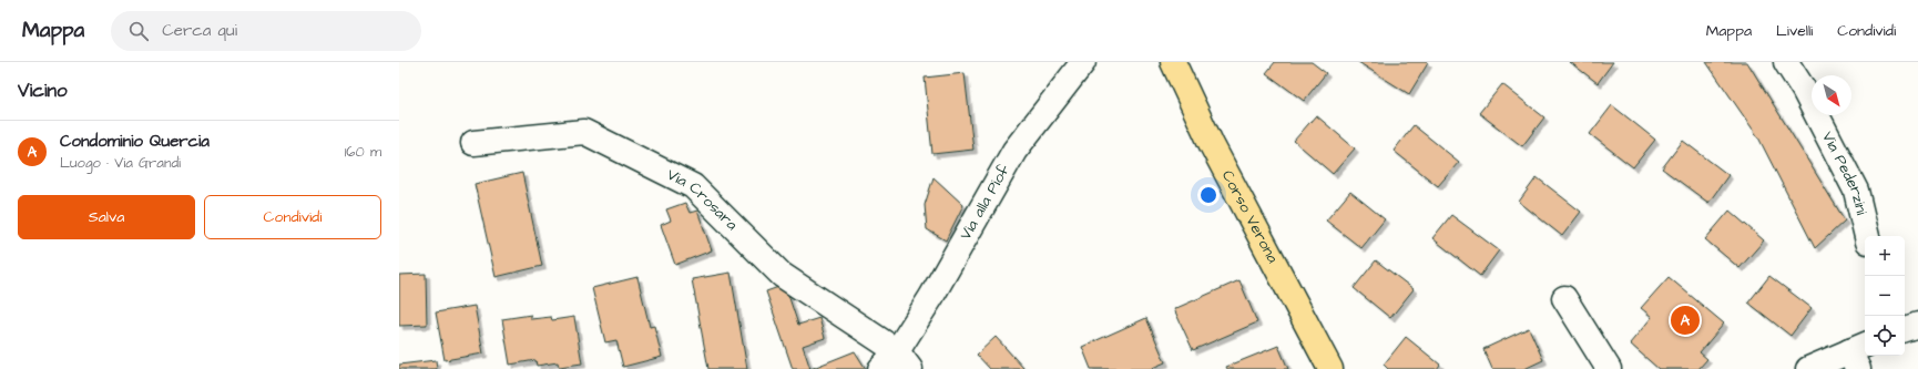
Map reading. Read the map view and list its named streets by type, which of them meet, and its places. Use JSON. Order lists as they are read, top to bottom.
{
  "streets": {
    "main road": ["Corso Verona"],
    "street": ["Via Pederzini", "Via Crosara", "Via alla Piof"]
  },
  "crossings": [
    ["Via Crosara", "Via alla Piof"]
  ],
  "north": "bottom right",
  "page": {
    "header": "Mappa",
    "search": "Cerca qui",
    "nav": ["Mappa", "Livelli", "Condividi"],
    "heading": "Vicino",
    "list": [
      {
        "mark": "A",
        "name": "Condominio Quercia",
        "note": "Luogo · Via Grandi",
        "value": "160 m"
      }
    ],
    "buttons": ["Salva", "Condividi"],
    "map_buttons": ["+", "−"],
    "pins": "A"
  }
}
